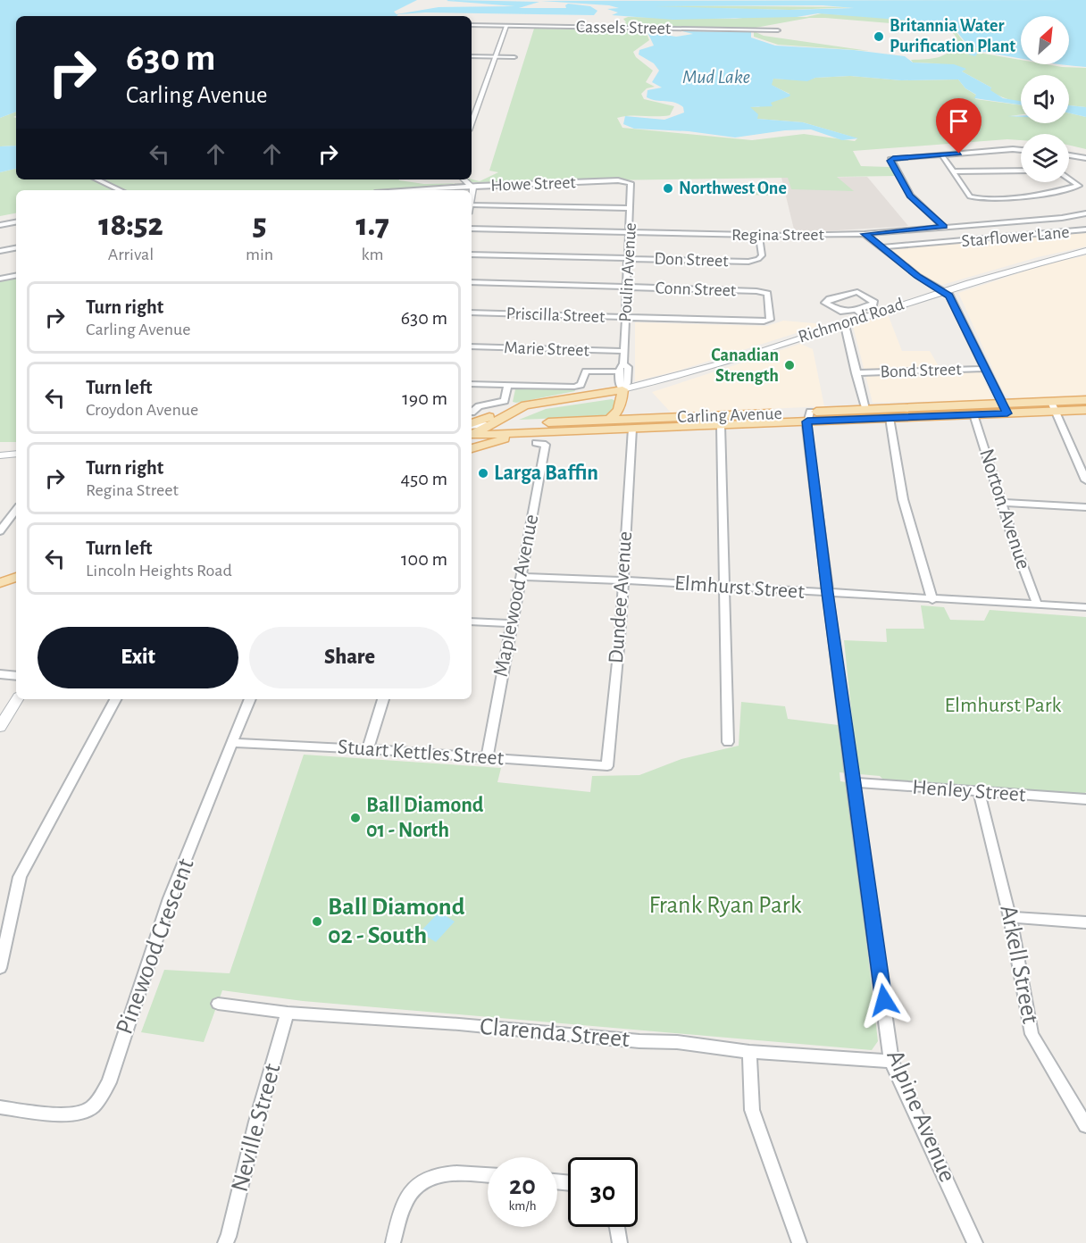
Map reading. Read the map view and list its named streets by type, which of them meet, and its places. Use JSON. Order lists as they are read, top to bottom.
{
  "streets": {
    "main road": ["Poulin Avenue", "Richmond Road", "Carling Avenue"],
    "street": [
      "Cassels Street",
      "Howe Street",
      "Regina Street",
      "Starflower Lane",
      "Don Street",
      "Conn Street",
      "Priscilla Street",
      "Marie Street",
      "Bond Street",
      "Norton Avenue",
      "Elmhurst Street",
      "Maplewood Avenue",
      "Dundee Avenue",
      "Stuart Kettles Street",
      "Henley Street",
      "Pinewood Crescent",
      "Arkell Street",
      "Clarenda Street",
      "Alpine Avenue",
      "Neville Street"
    ]
  },
  "crossings": [
    ["Howe Street", "Poulin Avenue"],
    ["Regina Street", "Don Street"],
    ["Regina Street", "Poulin Avenue"],
    ["Don Street", "Poulin Avenue"],
    ["Poulin Avenue", "Conn Street"],
    ["Poulin Avenue", "Priscilla Street"],
    ["Poulin Avenue", "Richmond Road"],
    ["Poulin Avenue", "Marie Street"],
    ["Conn Street", "Priscilla Street"],
    ["Richmond Road", "Carling Avenue"],
    ["Carling Avenue", "Norton Avenue"],
    ["Carling Avenue", "Dundee Avenue"],
    ["Carling Avenue", "Alpine Avenue"],
    ["Norton Avenue", "Elmhurst Street"],
    ["Elmhurst Street", "Maplewood Avenue"],
    ["Elmhurst Street", "Dundee Avenue"],
    ["Elmhurst Street", "Alpine Avenue"],
    ["Maplewood Avenue", "Stuart Kettles Street"],
    ["Dundee Avenue", "Stuart Kettles Street"],
    ["Stuart Kettles Street", "Pinewood Crescent"],
    ["Henley Street", "Arkell Street"],
    ["Henley Street", "Alpine Avenue"],
    ["Clarenda Street", "Alpine Avenue"],
    ["Clarenda Street", "Neville Street"]
  ],
  "water": ["Mud Lake"],
  "parks": ["Elmhurst Park", "Frank Ryan Park"],
  "places": [
    "Britannia Water Purification Plant",
    "Northwest One",
    "Canadian Strength",
    "Larga Baffin",
    "Ball Diamond 01 - North",
    "Ball Diamond 02 - South"
  ],
  "north": "top right",
  "page": {
    "turn": ["630 m", "Carling Avenue"],
    "eta": [
      "18:52",
      "Arrival",
      "5",
      "min",
      "1.7",
      "km"
    ],
    "list": [
      {
        "name": "Turn right",
        "note": "Carling Avenue",
        "value": "630 m"
      },
      {
        "name": "Turn left",
        "note": "Croydon Avenue",
        "value": "190 m"
      },
      {
        "name": "Turn right",
        "note": "Regina Street",
        "value": "450 m"
      },
      {
        "name": "Turn left",
        "note": "Lincoln Heights Road",
        "value": "100 m"
      }
    ],
    "buttons": ["Exit", "Share"],
    "speed": "20 km/h",
    "limit": "30"
  }
}
